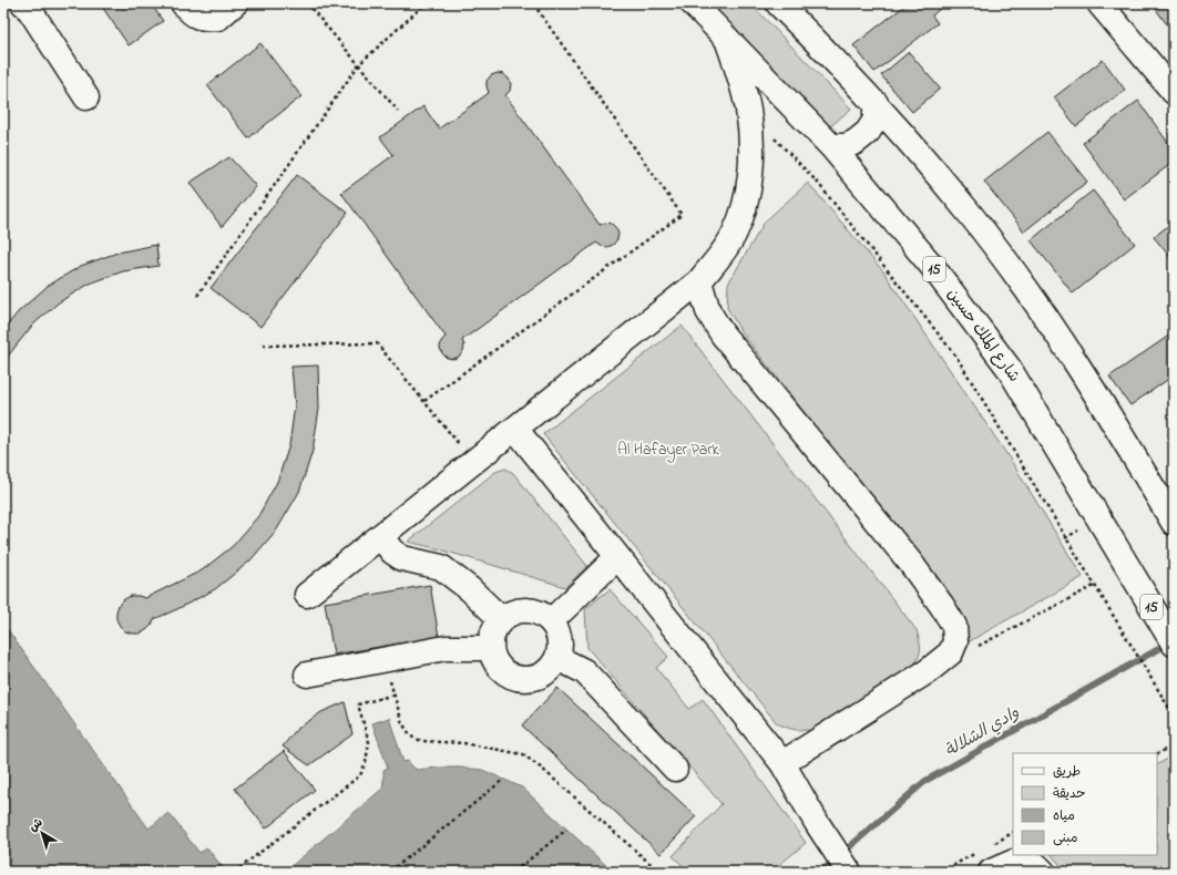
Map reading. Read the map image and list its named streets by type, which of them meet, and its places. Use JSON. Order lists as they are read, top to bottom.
{
  "streets": {
    "main road": ["15", "شارع الملك حسين"]
  },
  "water": ["وادي الشلالة"],
  "parks": ["Al Hafayer Park"],
  "legend": [
    "طريق",
    "حديقة",
    "مياه",
    "مبنى"
  ],
  "north": "top left"
}
